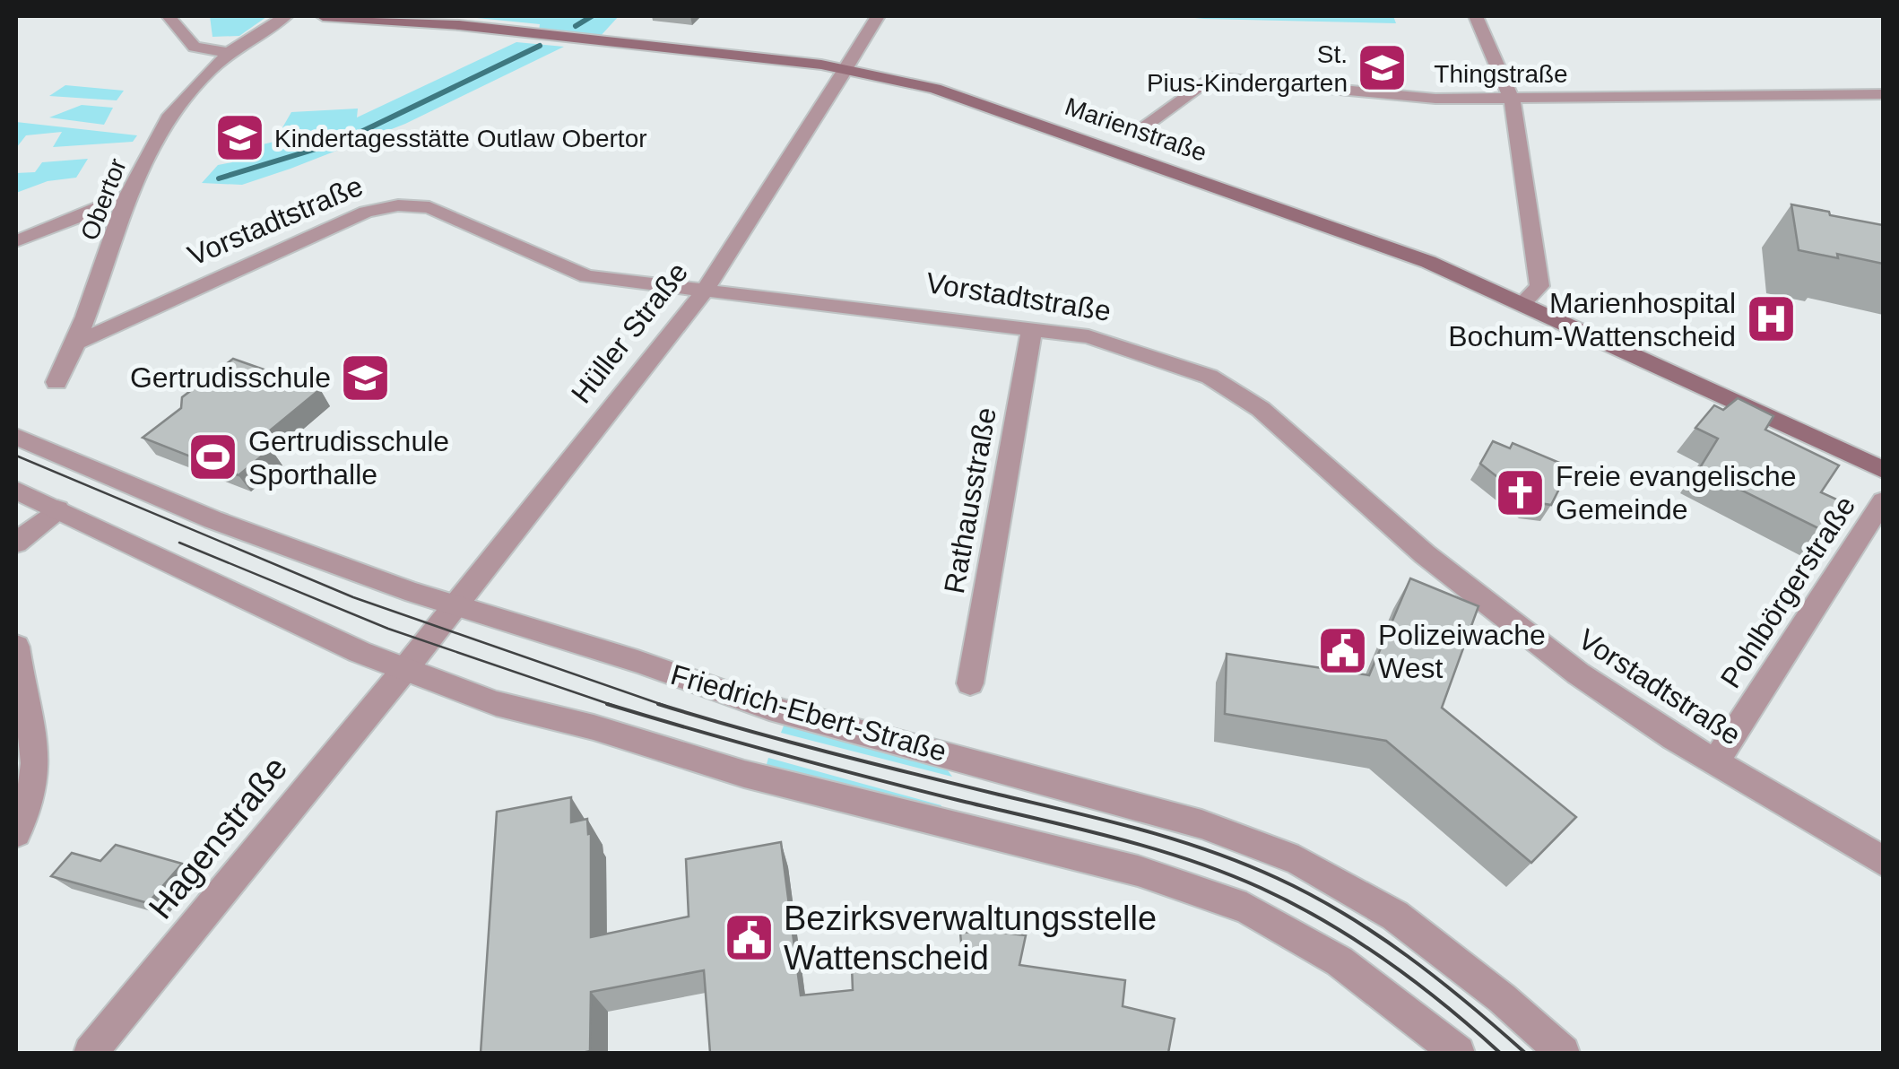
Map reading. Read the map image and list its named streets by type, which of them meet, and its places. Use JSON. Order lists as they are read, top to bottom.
{
  "streets": {
    "main road": ["Marienstraße"],
    "street": [
      "Thingstraße",
      "Obertor",
      "Vorstadtstraße",
      "Hüller Straße",
      "Rathausstraße",
      "Pohlbörgerstraße",
      "Friedrich-Ebert-Straße",
      "Hagenstraße"
    ]
  },
  "crossings": [
    ["Marienstraße", "Hüller Straße"],
    ["Obertor", "Vorstadtstraße"],
    ["Vorstadtstraße", "Hüller Straße"],
    ["Vorstadtstraße", "Rathausstraße"],
    ["Vorstadtstraße", "Pohlbörgerstraße"],
    ["Hüller Straße", "Friedrich-Ebert-Straße"],
    ["Hüller Straße", "Hagenstraße"]
  ],
  "places": {
    "school or university": ["St. Pius-Kindergarten", "Kindertagesstätte Outlaw Obertor", "Gertrudisschule"],
    "hospital": ["Marienhospital Bochum-Wattenscheid"],
    "sports": ["Gertrudisschule Sporthalle"],
    "church": ["Freie evangelische Gemeinde"],
    "public building": ["Polizeiwache West", "Bezirksverwaltungsstelle Wattenscheid"]
  }
}
